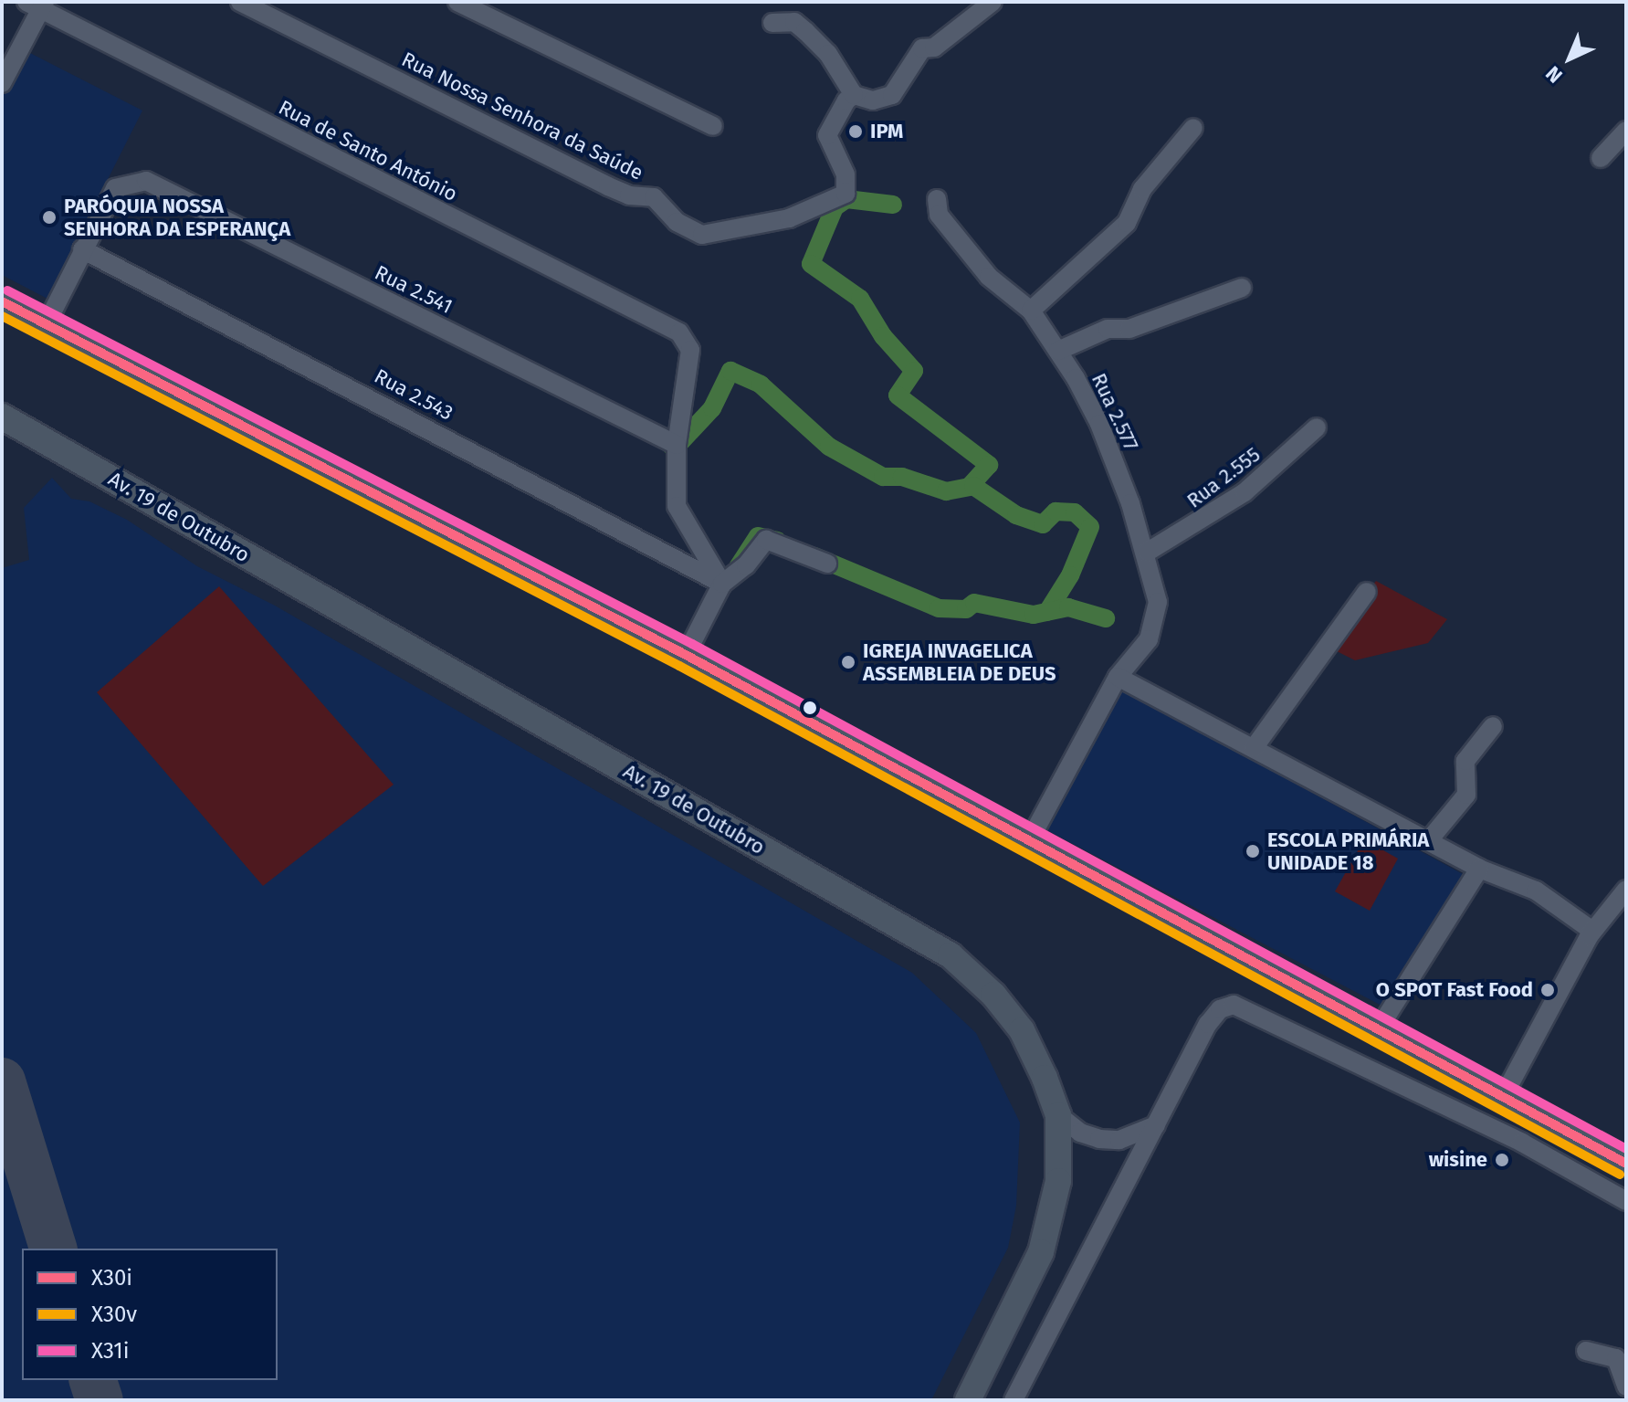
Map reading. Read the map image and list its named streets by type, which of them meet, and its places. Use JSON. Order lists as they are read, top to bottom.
{
  "streets": {
    "street": [
      "Rua Nossa Senhora da Saúde",
      "Rua de Santo António",
      "Rua 2.541",
      "Rua 2.543",
      "Rua 2.577",
      "Rua 2.555",
      "Av. 19 de Outubro"
    ]
  },
  "crossings": [
    ["Rua de Santo António", "Rua 2.541"],
    ["Rua 2.541", "Rua 2.543"],
    ["Rua 2.577", "Rua 2.555"]
  ],
  "places": [
    "IPM",
    "PARÓQUIA NOSSA SENHORA DA ESPERANÇA",
    "IGREJA INVAGELICA ASSEMBLEIA DE DEUS",
    "ESCOLA PRIMÁRIA UNIDADE 18",
    "O SPOT Fast Food",
    "wisine"
  ],
  "lines": ["transit line X31i", "transit line X30i", "transit line X30v"],
  "legend": ["X30i", "X30v", "X31i"],
  "north": "bottom left"
}
